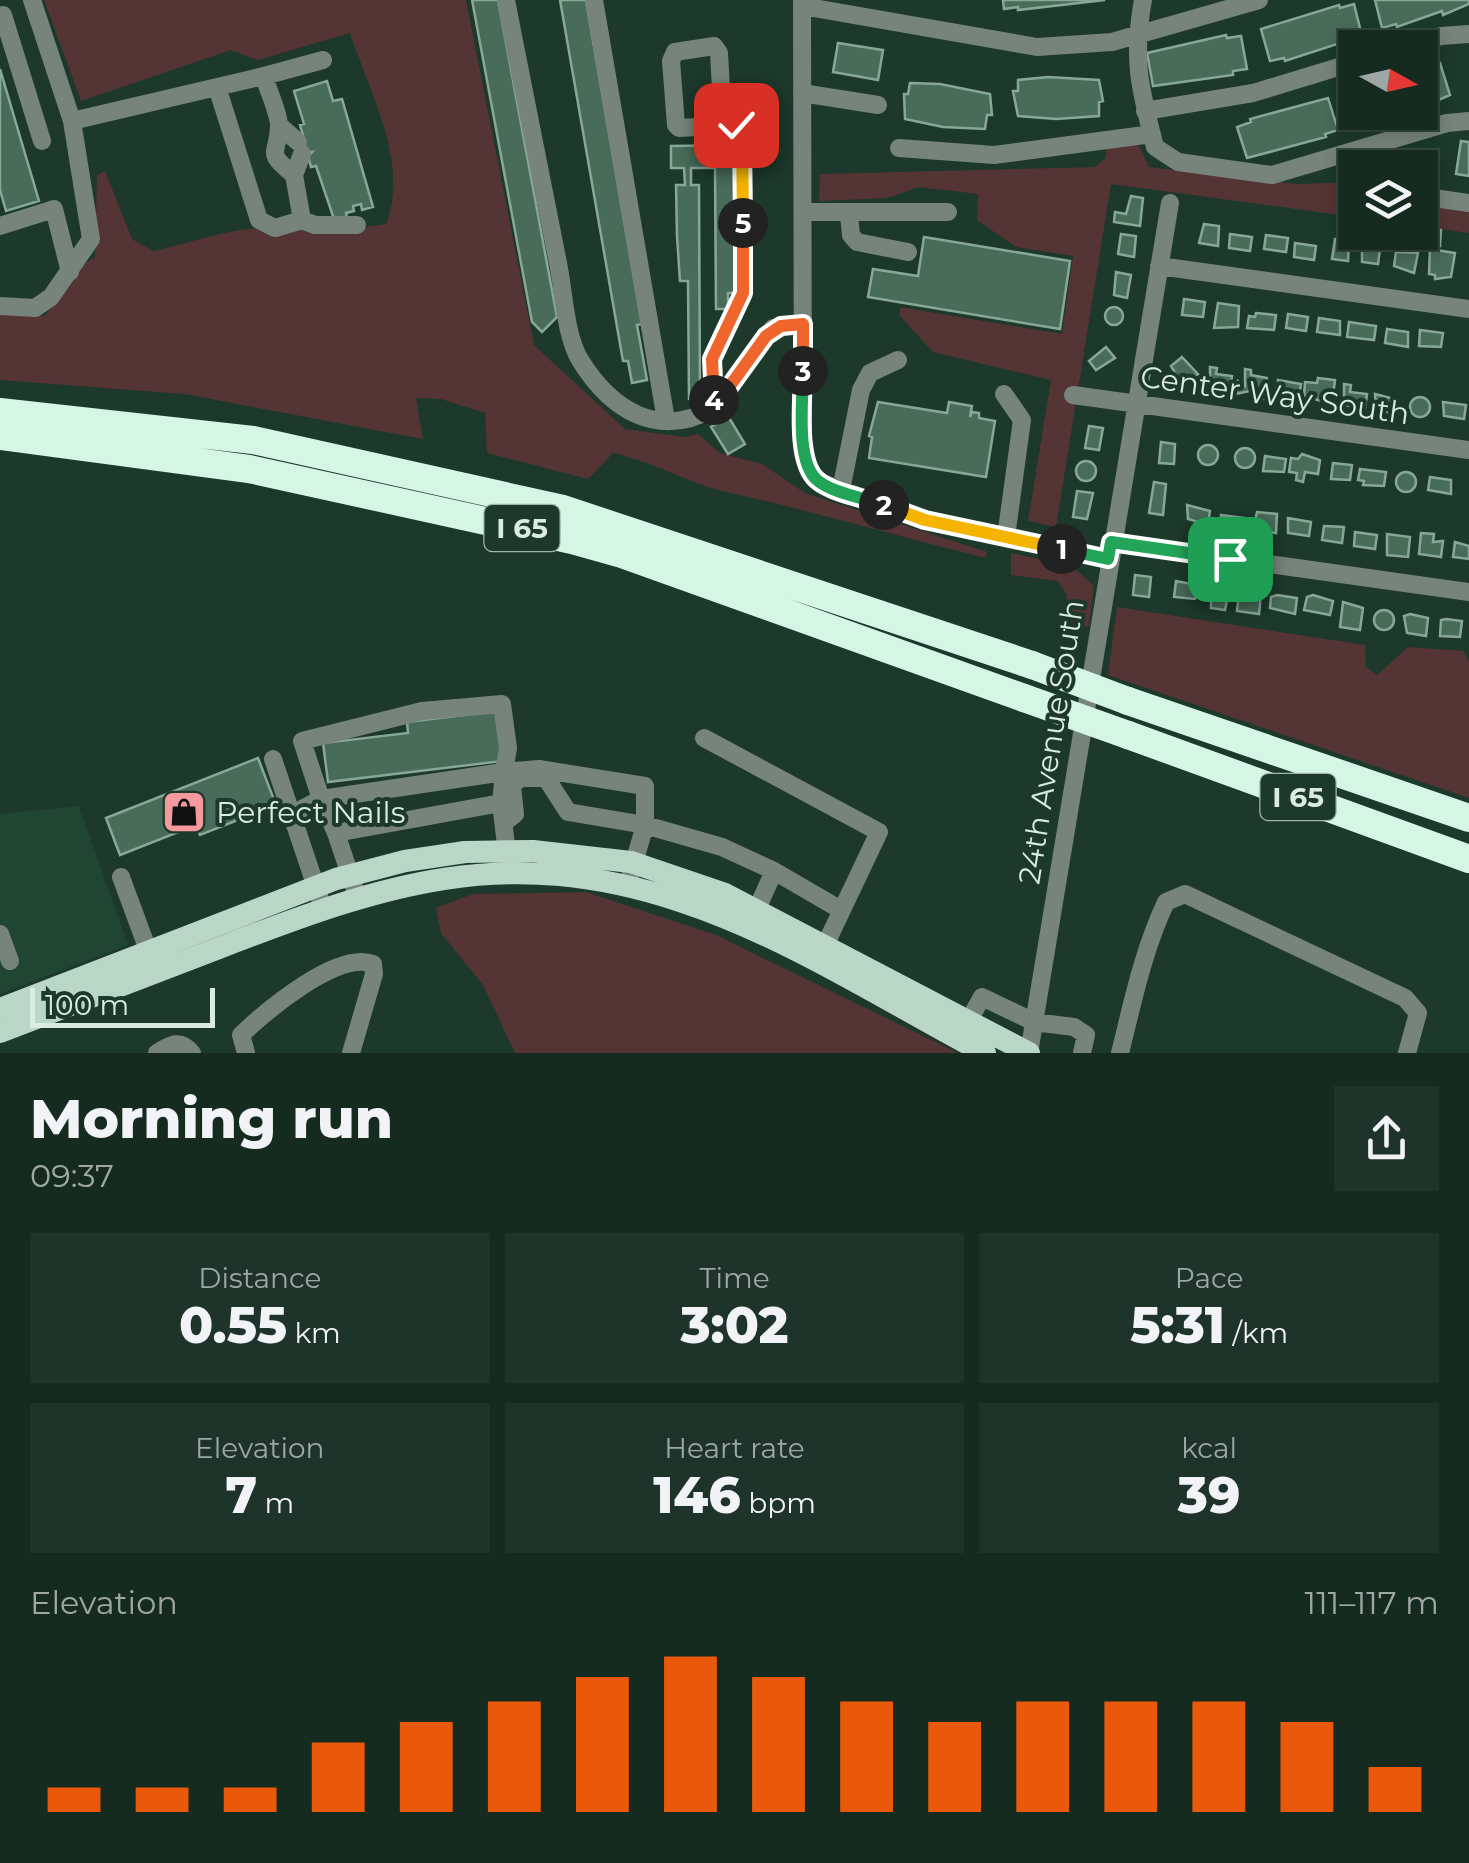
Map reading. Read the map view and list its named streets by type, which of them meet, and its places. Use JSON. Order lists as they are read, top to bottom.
{
  "streets": {
    "highway": ["I 65"],
    "street": ["Center Way South", "24th Avenue South"]
  },
  "crossings": [
    ["Center Way South", "24th Avenue South"]
  ],
  "places": {
    "shop": ["Perfect Nails"]
  },
  "scale_bar": "100 m",
  "north": "right",
  "page": {
    "pins": [
      "5",
      "3",
      "4",
      "2",
      "1"
    ],
    "scale": "100 m",
    "heading": ["Morning run", "09:37"],
    "stats": [
      ["Distance", "0.55 km"],
      ["Time", "3:02"],
      ["Pace", "5:31 /km"],
      ["Elevation", "7 m"],
      ["Heart rate", "146 bpm"],
      ["kcal", "39"]
    ],
    "chart": ["Elevation", "111–117 m"]
  }
}
